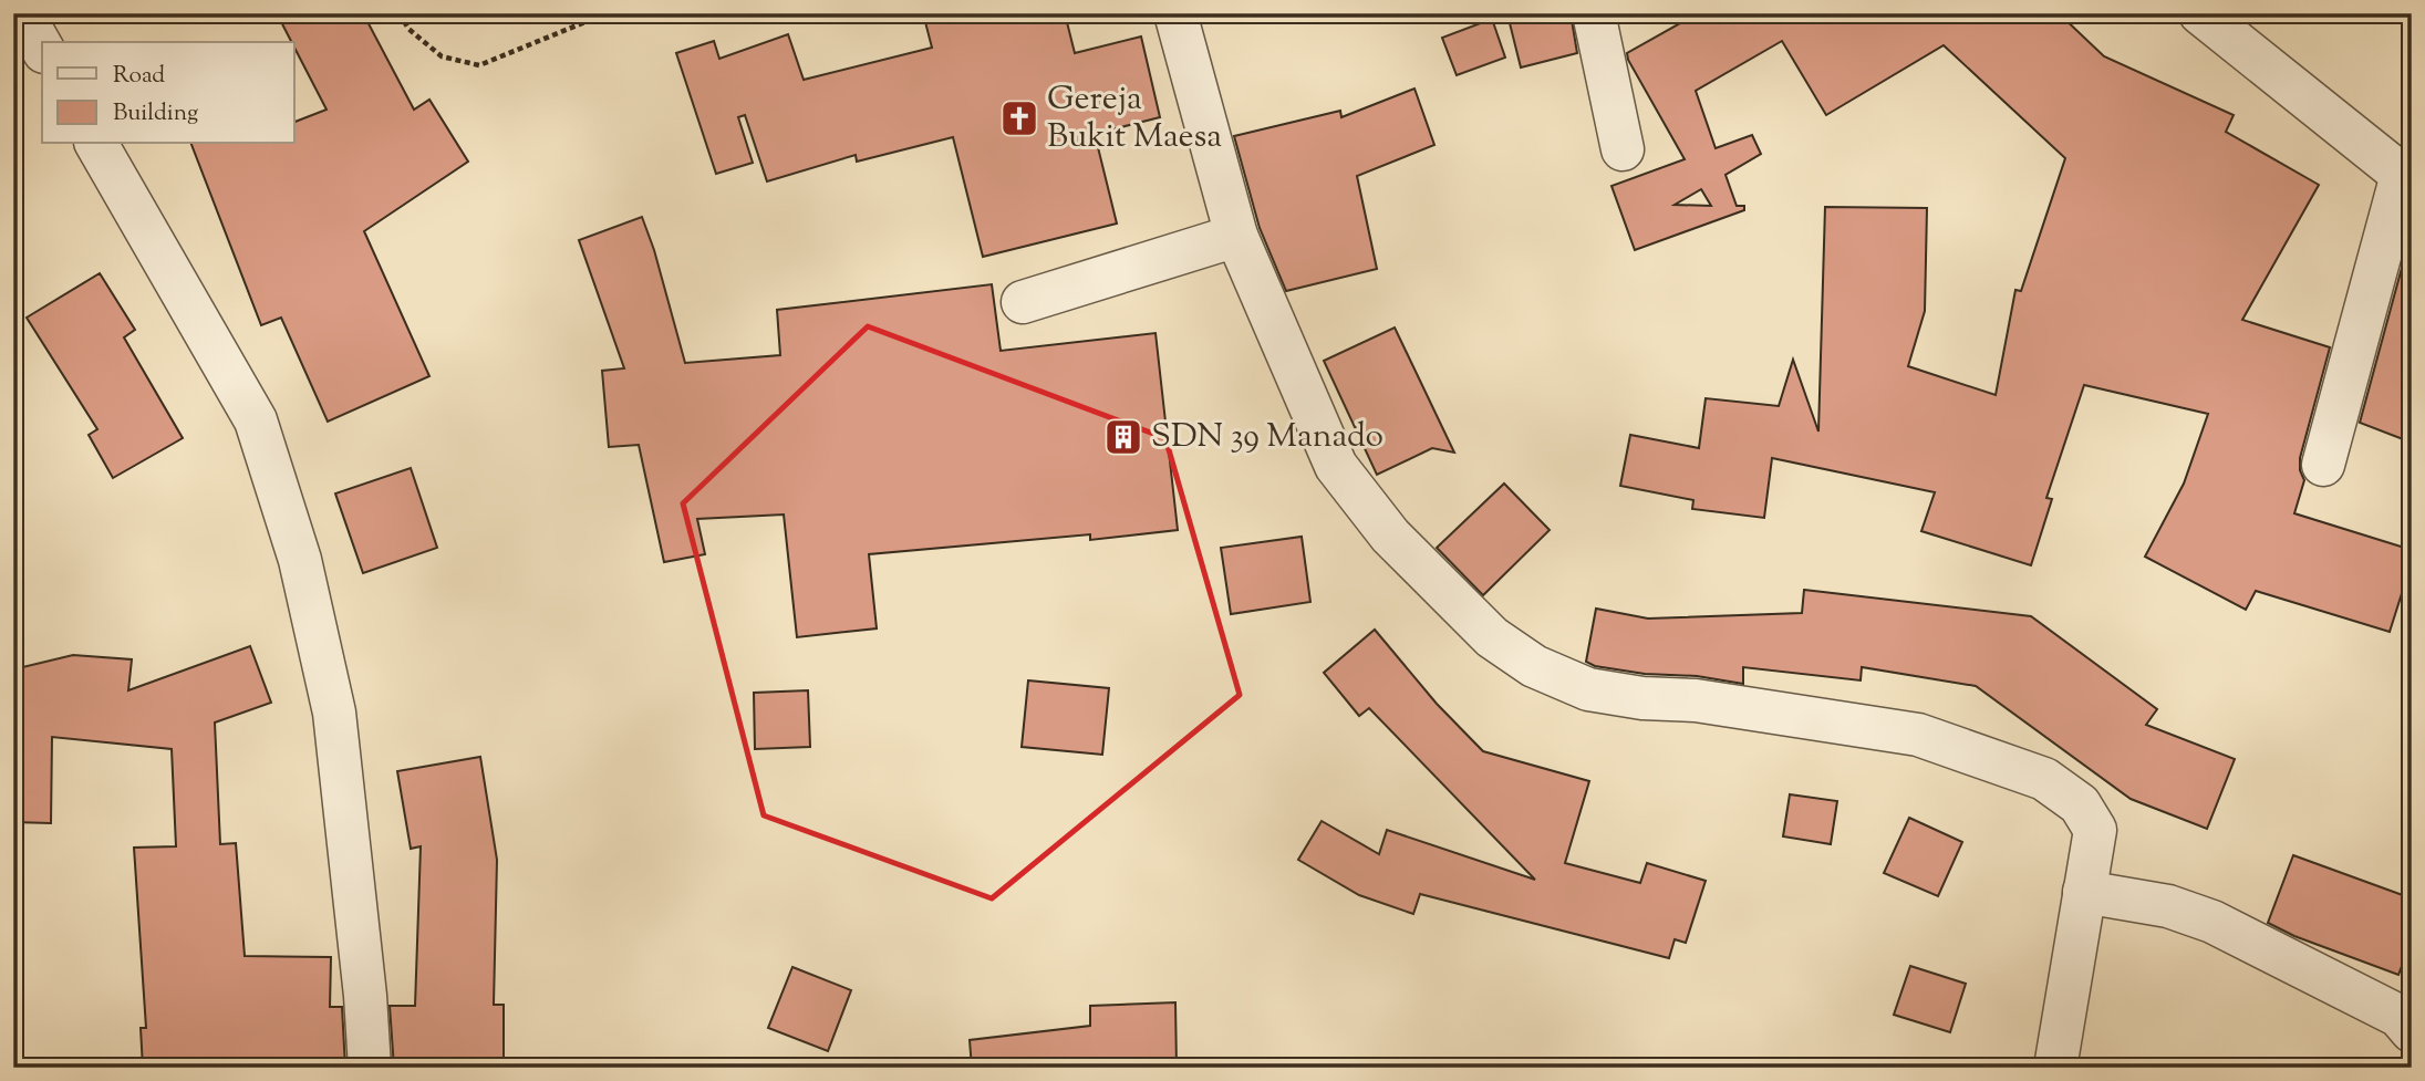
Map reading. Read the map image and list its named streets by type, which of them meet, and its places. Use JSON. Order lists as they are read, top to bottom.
{
  "places": {
    "church": ["Gereja Bukit Maesa"],
    "building": ["SDN 39 Manado"]
  },
  "legend": ["Road", "Building"]
}
